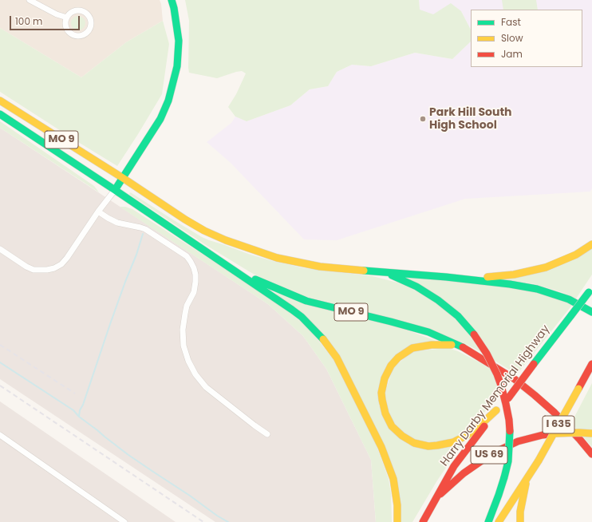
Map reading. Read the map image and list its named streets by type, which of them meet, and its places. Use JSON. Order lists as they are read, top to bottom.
{
  "streets": {
    "main road": [
      "MO 9",
      "Harry Darby Memorial Highway",
      "I 635",
      "US 69"
    ]
  },
  "crossings": [
    ["Harry Darby Memorial Highway", "US 69"]
  ],
  "places": ["Park Hill South High School"],
  "legend": ["Fast", "Slow", "Jam"],
  "scale_bar": "100 m"
}
